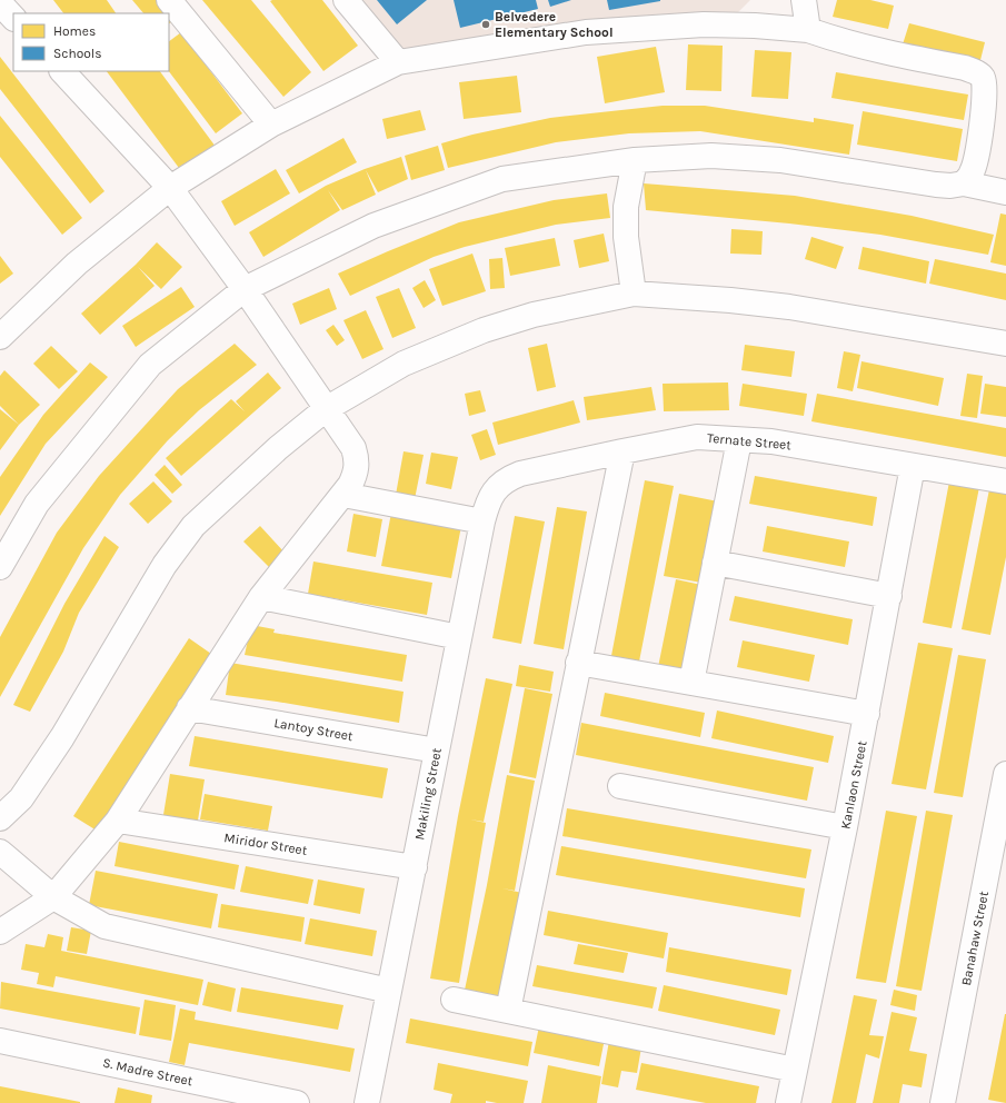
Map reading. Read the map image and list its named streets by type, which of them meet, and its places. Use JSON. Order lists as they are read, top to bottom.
{
  "streets": {
    "street": [
      "Ternate Street",
      "Lantoy Street",
      "Kanlaon Street",
      "Makiling Street",
      "Miridor Street",
      "Banahaw Street",
      "S. Madre Street"
    ]
  },
  "crossings": [
    ["Ternate Street", "Kanlaon Street"],
    ["Ternate Street", "Makiling Street"],
    ["Lantoy Street", "Makiling Street"],
    ["Makiling Street", "Miridor Street"]
  ],
  "places": ["Belvedere Elementary School"],
  "legend": ["Homes", "Schools"]
}
